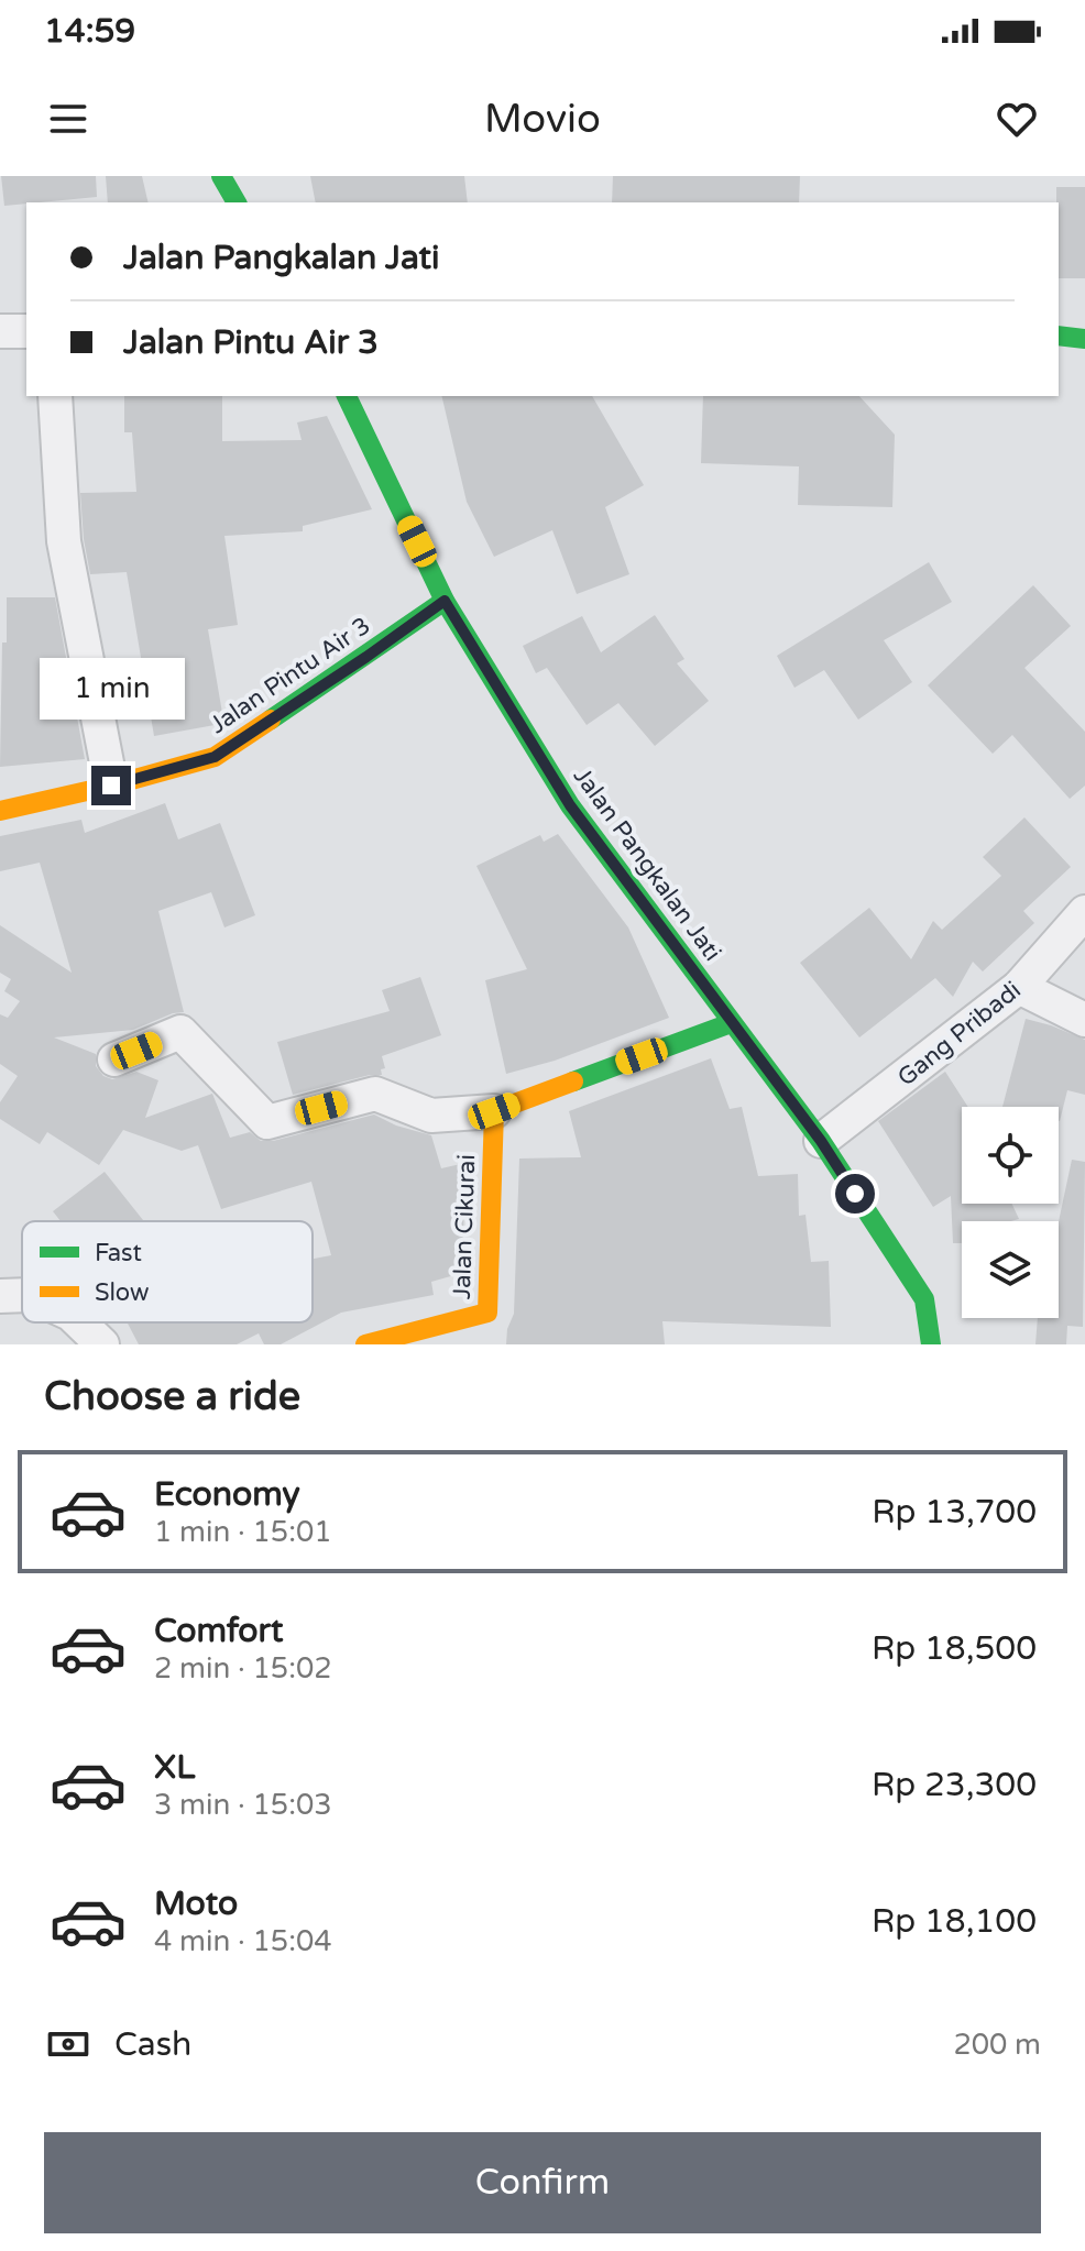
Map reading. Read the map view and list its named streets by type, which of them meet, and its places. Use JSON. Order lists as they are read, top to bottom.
{
  "streets": {
    "main road": ["Jalan Pintu Air 3", "Jalan Pangkalan Jati", "Jalan Cikurai"],
    "street": ["Gang Pribadi"]
  },
  "crossings": [
    ["Jalan Pintu Air 3", "Jalan Pangkalan Jati"],
    ["Jalan Pangkalan Jati", "Gang Pribadi"]
  ],
  "legend": ["Fast", "Slow"],
  "page": {
    "status": "14:59",
    "header": "Movio",
    "banner": ["Jalan Pangkalan Jati", "Jalan Pintu Air 3"],
    "bubble": "1 min",
    "heading": "Choose a ride",
    "list": [
      {
        "name": "Economy",
        "note": "1 min · 15:01",
        "value": "Rp 13,700"
      },
      {
        "name": "Comfort",
        "note": "2 min · 15:02",
        "value": "Rp 18,500"
      },
      {
        "name": "XL",
        "note": "3 min · 15:03",
        "value": "Rp 23,300"
      },
      {
        "name": "Moto",
        "note": "4 min · 15:04",
        "value": "Rp 18,100"
      }
    ],
    "pay": ["Cash", "200 m"],
    "buttons": "Confirm"
  }
}
